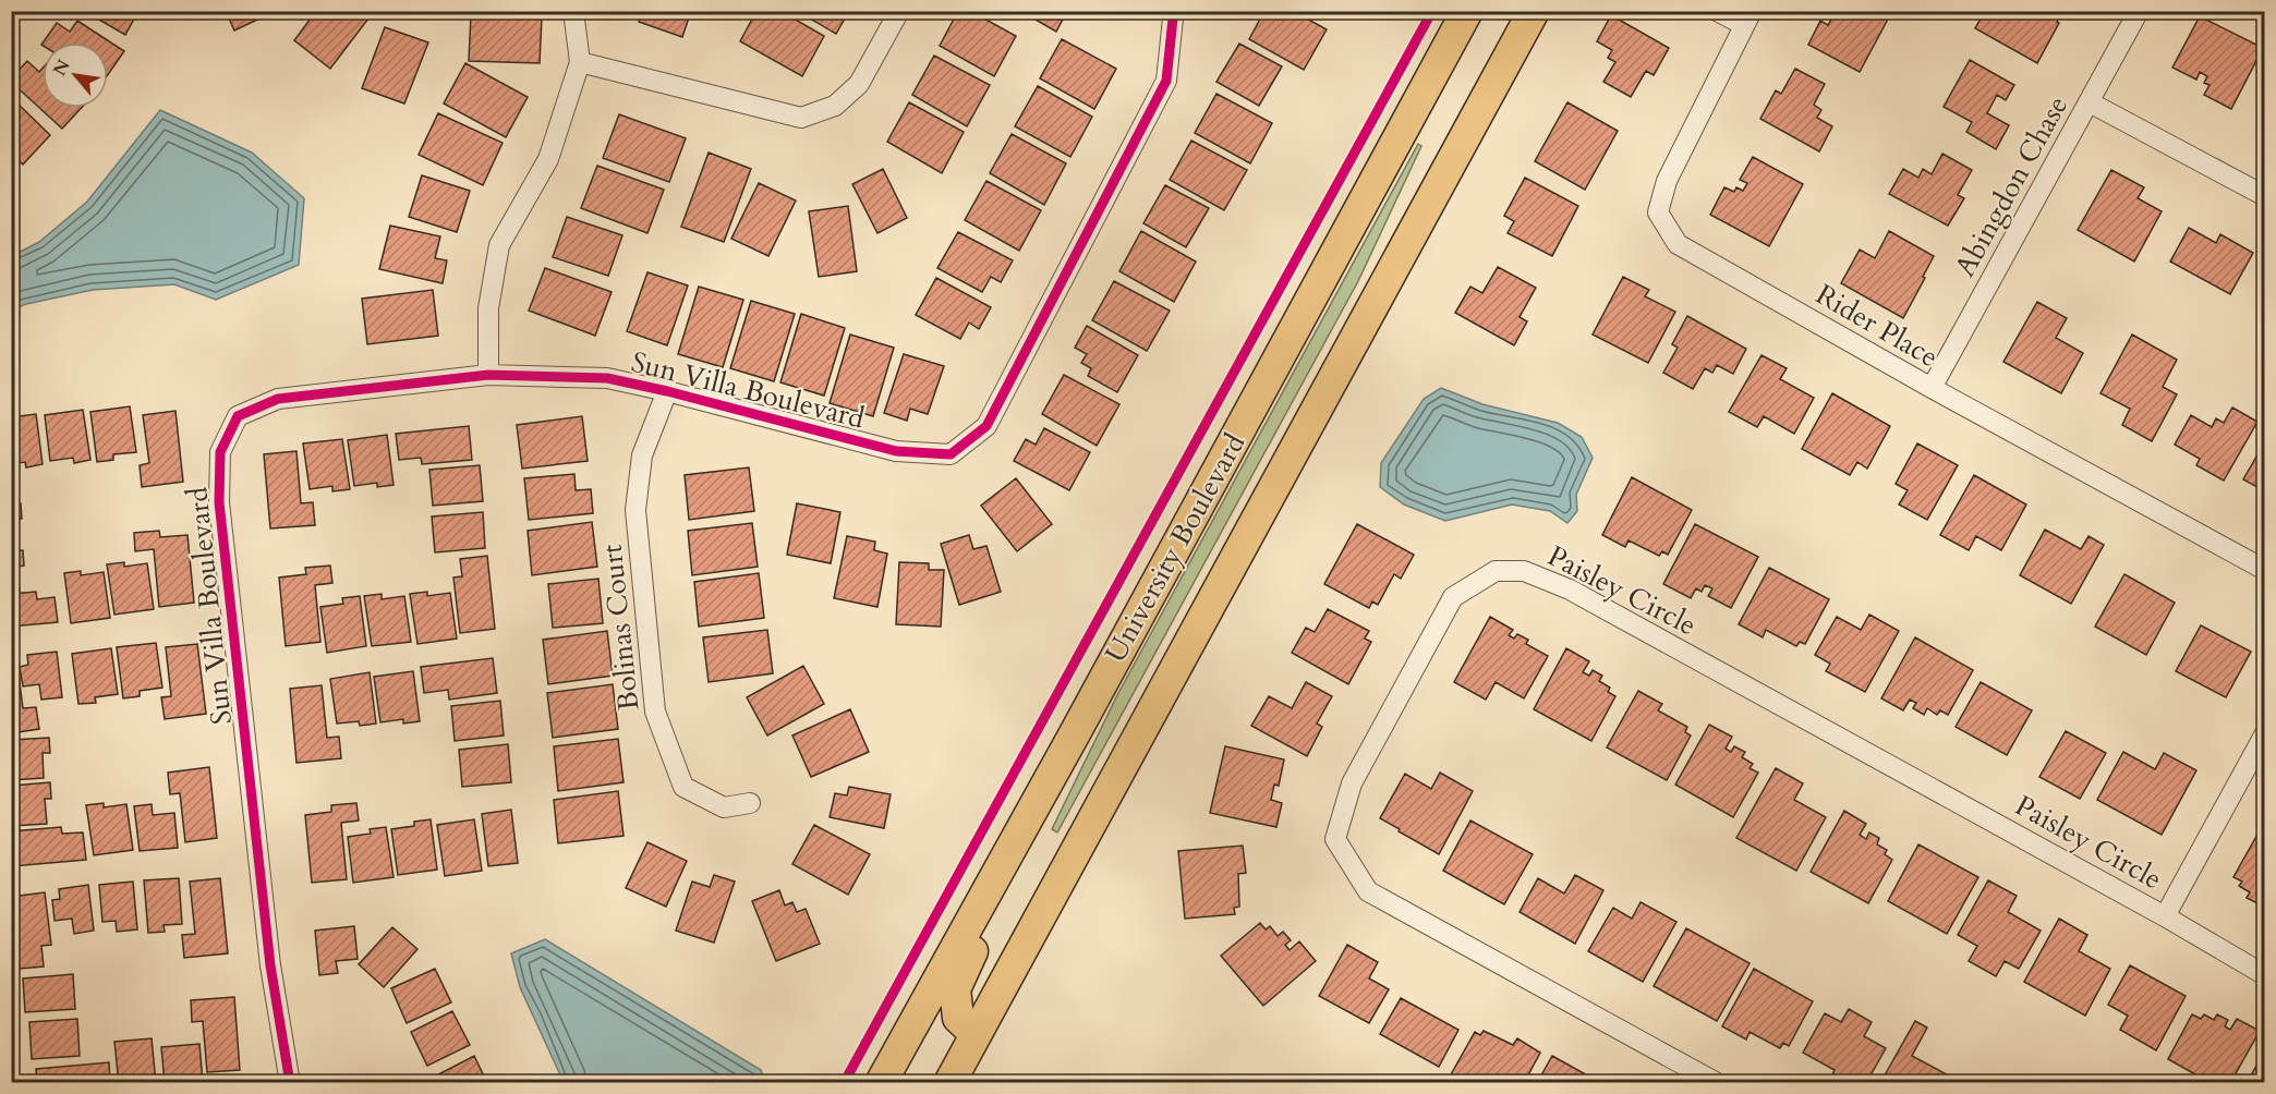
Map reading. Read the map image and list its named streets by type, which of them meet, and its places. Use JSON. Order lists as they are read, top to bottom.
{
  "streets": {
    "main road": ["University Boulevard"],
    "street": [
      "Abingdon Chase",
      "Rider Place",
      "Sun Villa Boulevard",
      "Paisley Circle",
      "Bolinas Court"
    ]
  },
  "crossings": [
    ["Abingdon Chase", "Rider Place"],
    ["Sun Villa Boulevard", "Bolinas Court"]
  ],
  "north": "top left"
}
